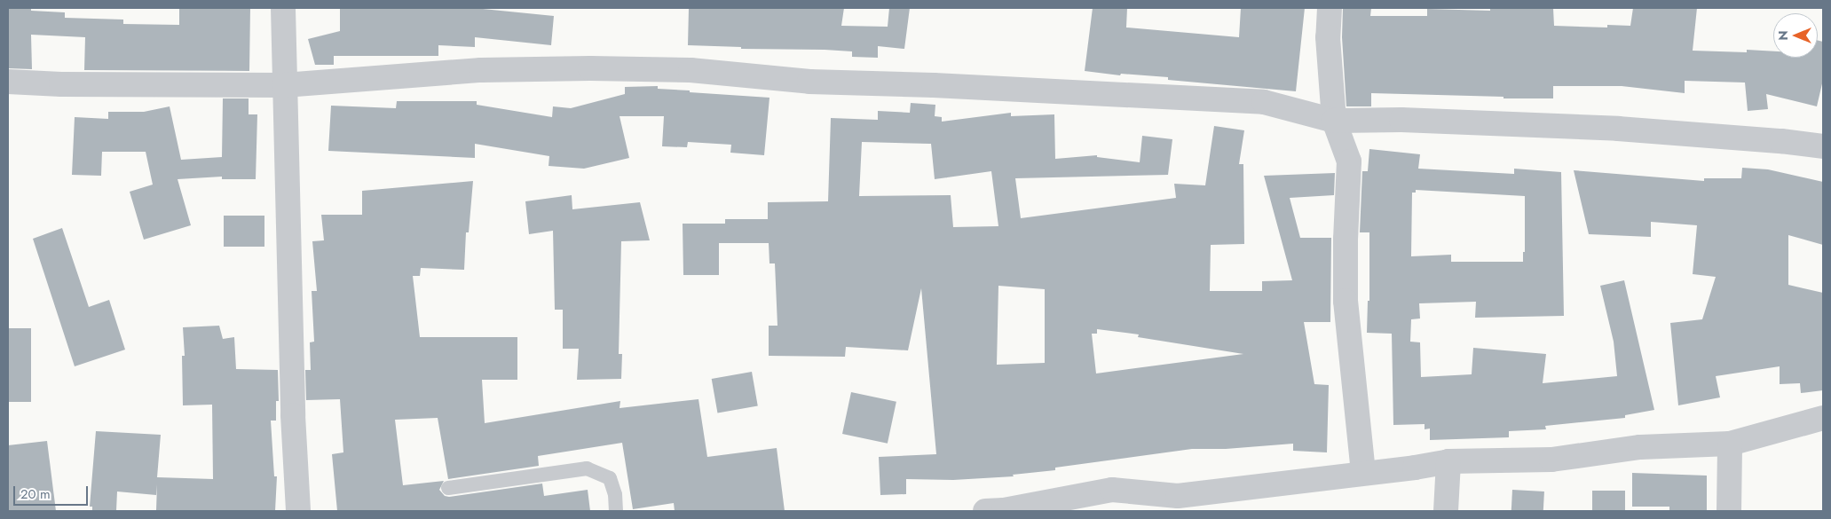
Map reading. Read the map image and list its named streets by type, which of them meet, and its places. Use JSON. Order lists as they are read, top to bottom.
{
  "scale_bar": "20 m",
  "north": "left"
}
